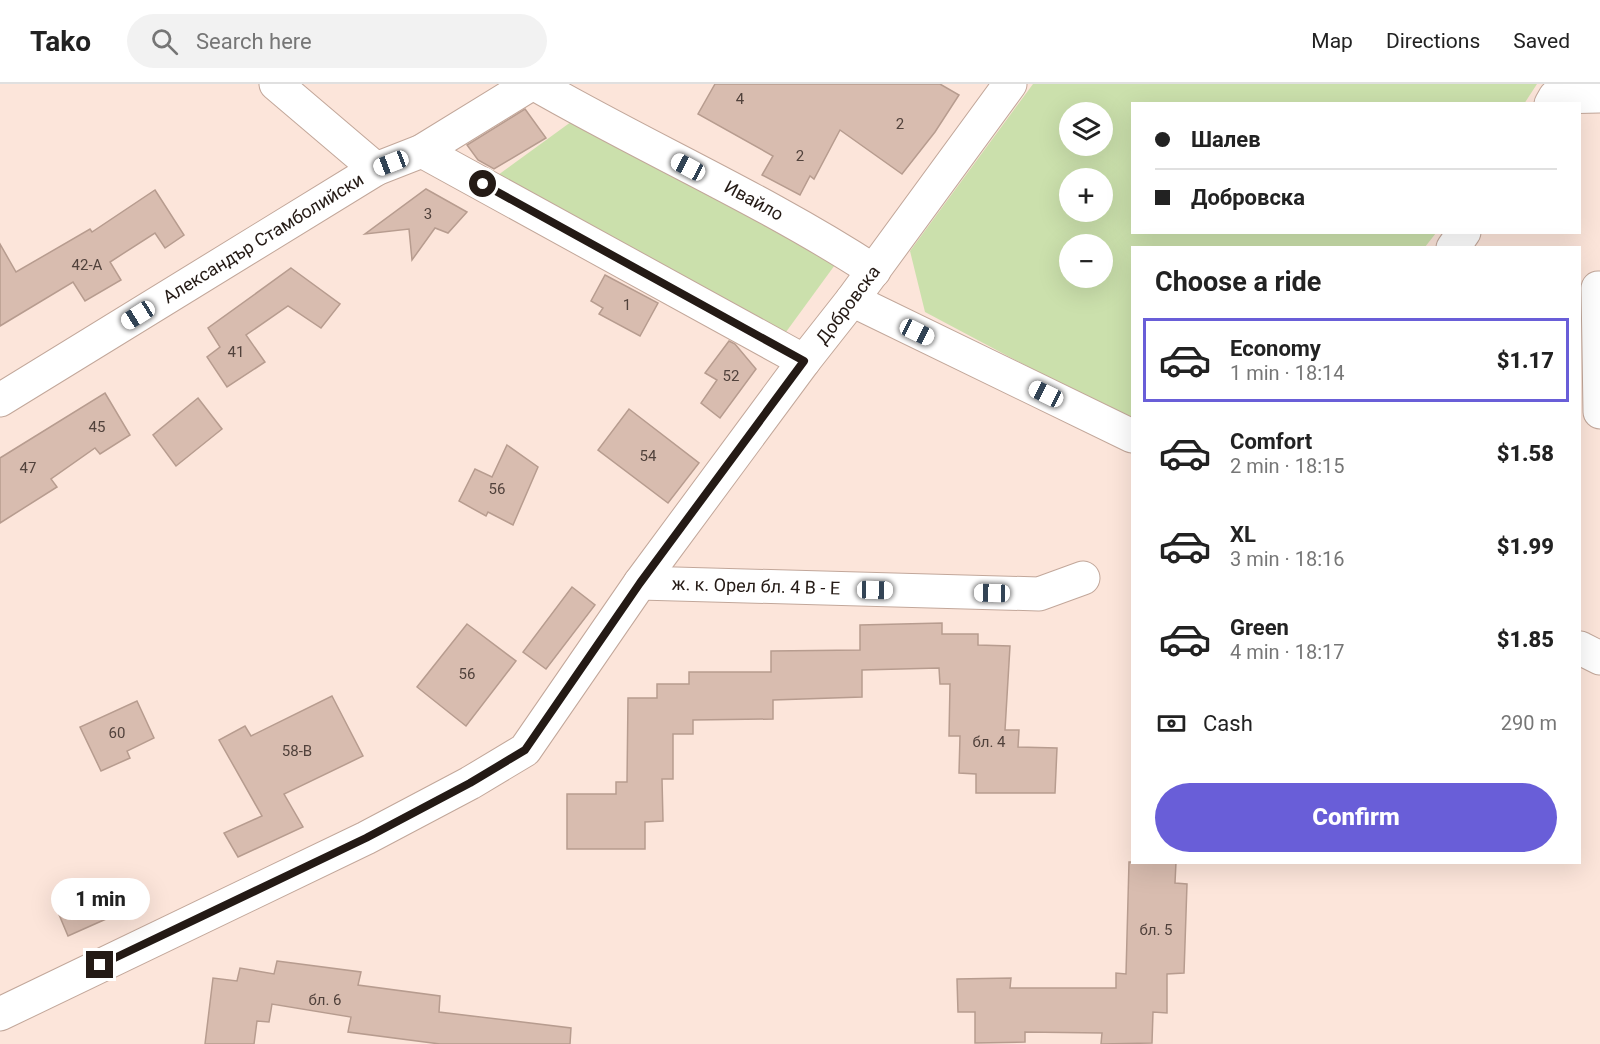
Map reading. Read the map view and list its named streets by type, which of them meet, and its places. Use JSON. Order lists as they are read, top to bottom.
{
  "streets": {
    "street": [
      "Ивайло",
      "Александър Стамболийски",
      "Добровска",
      "ж. к. Орел бл. 4 В - Е"
    ]
  },
  "crossings": [
    ["Ивайло", "Александър Стамболийски"],
    ["Ивайло", "Добровска"],
    ["Добровска", "ж. к. Орел бл. 4 В - Е"]
  ],
  "house_numbers": [
    "4",
    "2",
    "2",
    "3",
    "42-А",
    "1",
    "41",
    "52",
    "45",
    "54",
    "47",
    "56",
    "56",
    "60",
    "бл. 4",
    "58-В",
    "бл. 5",
    "бл. 6"
  ],
  "page": {
    "header": "Tako",
    "search": "Search here",
    "nav": ["Map", "Directions", "Saved"],
    "map_buttons": ["+", "−"],
    "banner": ["Шалев", "Добровска"],
    "heading": "Choose a ride",
    "list": [
      {
        "name": "Economy",
        "note": "1 min · 18:14",
        "value": "$1.17"
      },
      {
        "name": "Comfort",
        "note": "2 min · 18:15",
        "value": "$1.58"
      },
      {
        "name": "XL",
        "note": "3 min · 18:16",
        "value": "$1.99"
      },
      {
        "name": "Green",
        "note": "4 min · 18:17",
        "value": "$1.85"
      }
    ],
    "pay": ["Cash", "290 m"],
    "buttons": "Confirm",
    "bubble": "1 min"
  }
}
